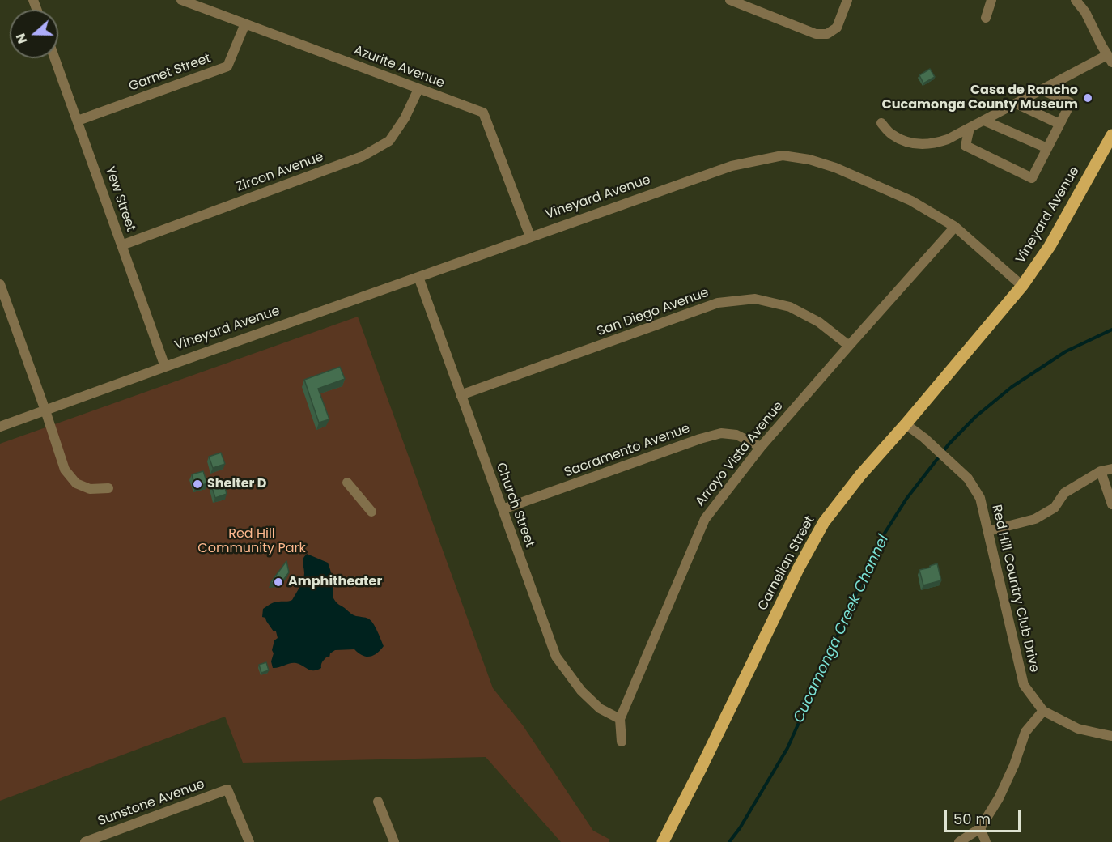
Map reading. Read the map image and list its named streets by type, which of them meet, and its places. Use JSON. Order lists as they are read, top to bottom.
{
  "streets": {
    "main road": ["Vineyard Avenue", "Carnelian Street"],
    "street": [
      "Azurite Avenue",
      "Garnet Street",
      "Zircon Avenue",
      "Yew Street",
      "San Diego Avenue",
      "Sacramento Avenue",
      "Arroyo Vista Avenue",
      "Church Street",
      "Red Hill Country Club Drive",
      "Sunstone Avenue"
    ]
  },
  "crossings": [
    ["Azurite Avenue", "Garnet Street"],
    ["Azurite Avenue", "Zircon Avenue"],
    ["Azurite Avenue", "Vineyard Avenue"],
    ["Garnet Street", "Yew Street"],
    ["Zircon Avenue", "Yew Street"],
    ["Vineyard Avenue", "Yew Street"],
    ["Vineyard Avenue", "Arroyo Vista Avenue"],
    ["Vineyard Avenue", "Church Street"],
    ["Vineyard Avenue", "Carnelian Street"],
    ["San Diego Avenue", "Arroyo Vista Avenue"],
    ["San Diego Avenue", "Church Street"],
    ["Sacramento Avenue", "Arroyo Vista Avenue"],
    ["Sacramento Avenue", "Church Street"],
    ["Arroyo Vista Avenue", "Church Street"],
    ["Carnelian Street", "Red Hill Country Club Drive"]
  ],
  "water": ["Cucamonga Creek Channel"],
  "parks": ["Red Hill Community Park"],
  "places": ["Casa de Rancho Cucamonga County Museum", "Shelter D", "Amphitheater"],
  "scale_bar": "50 m",
  "north": "left"
}
